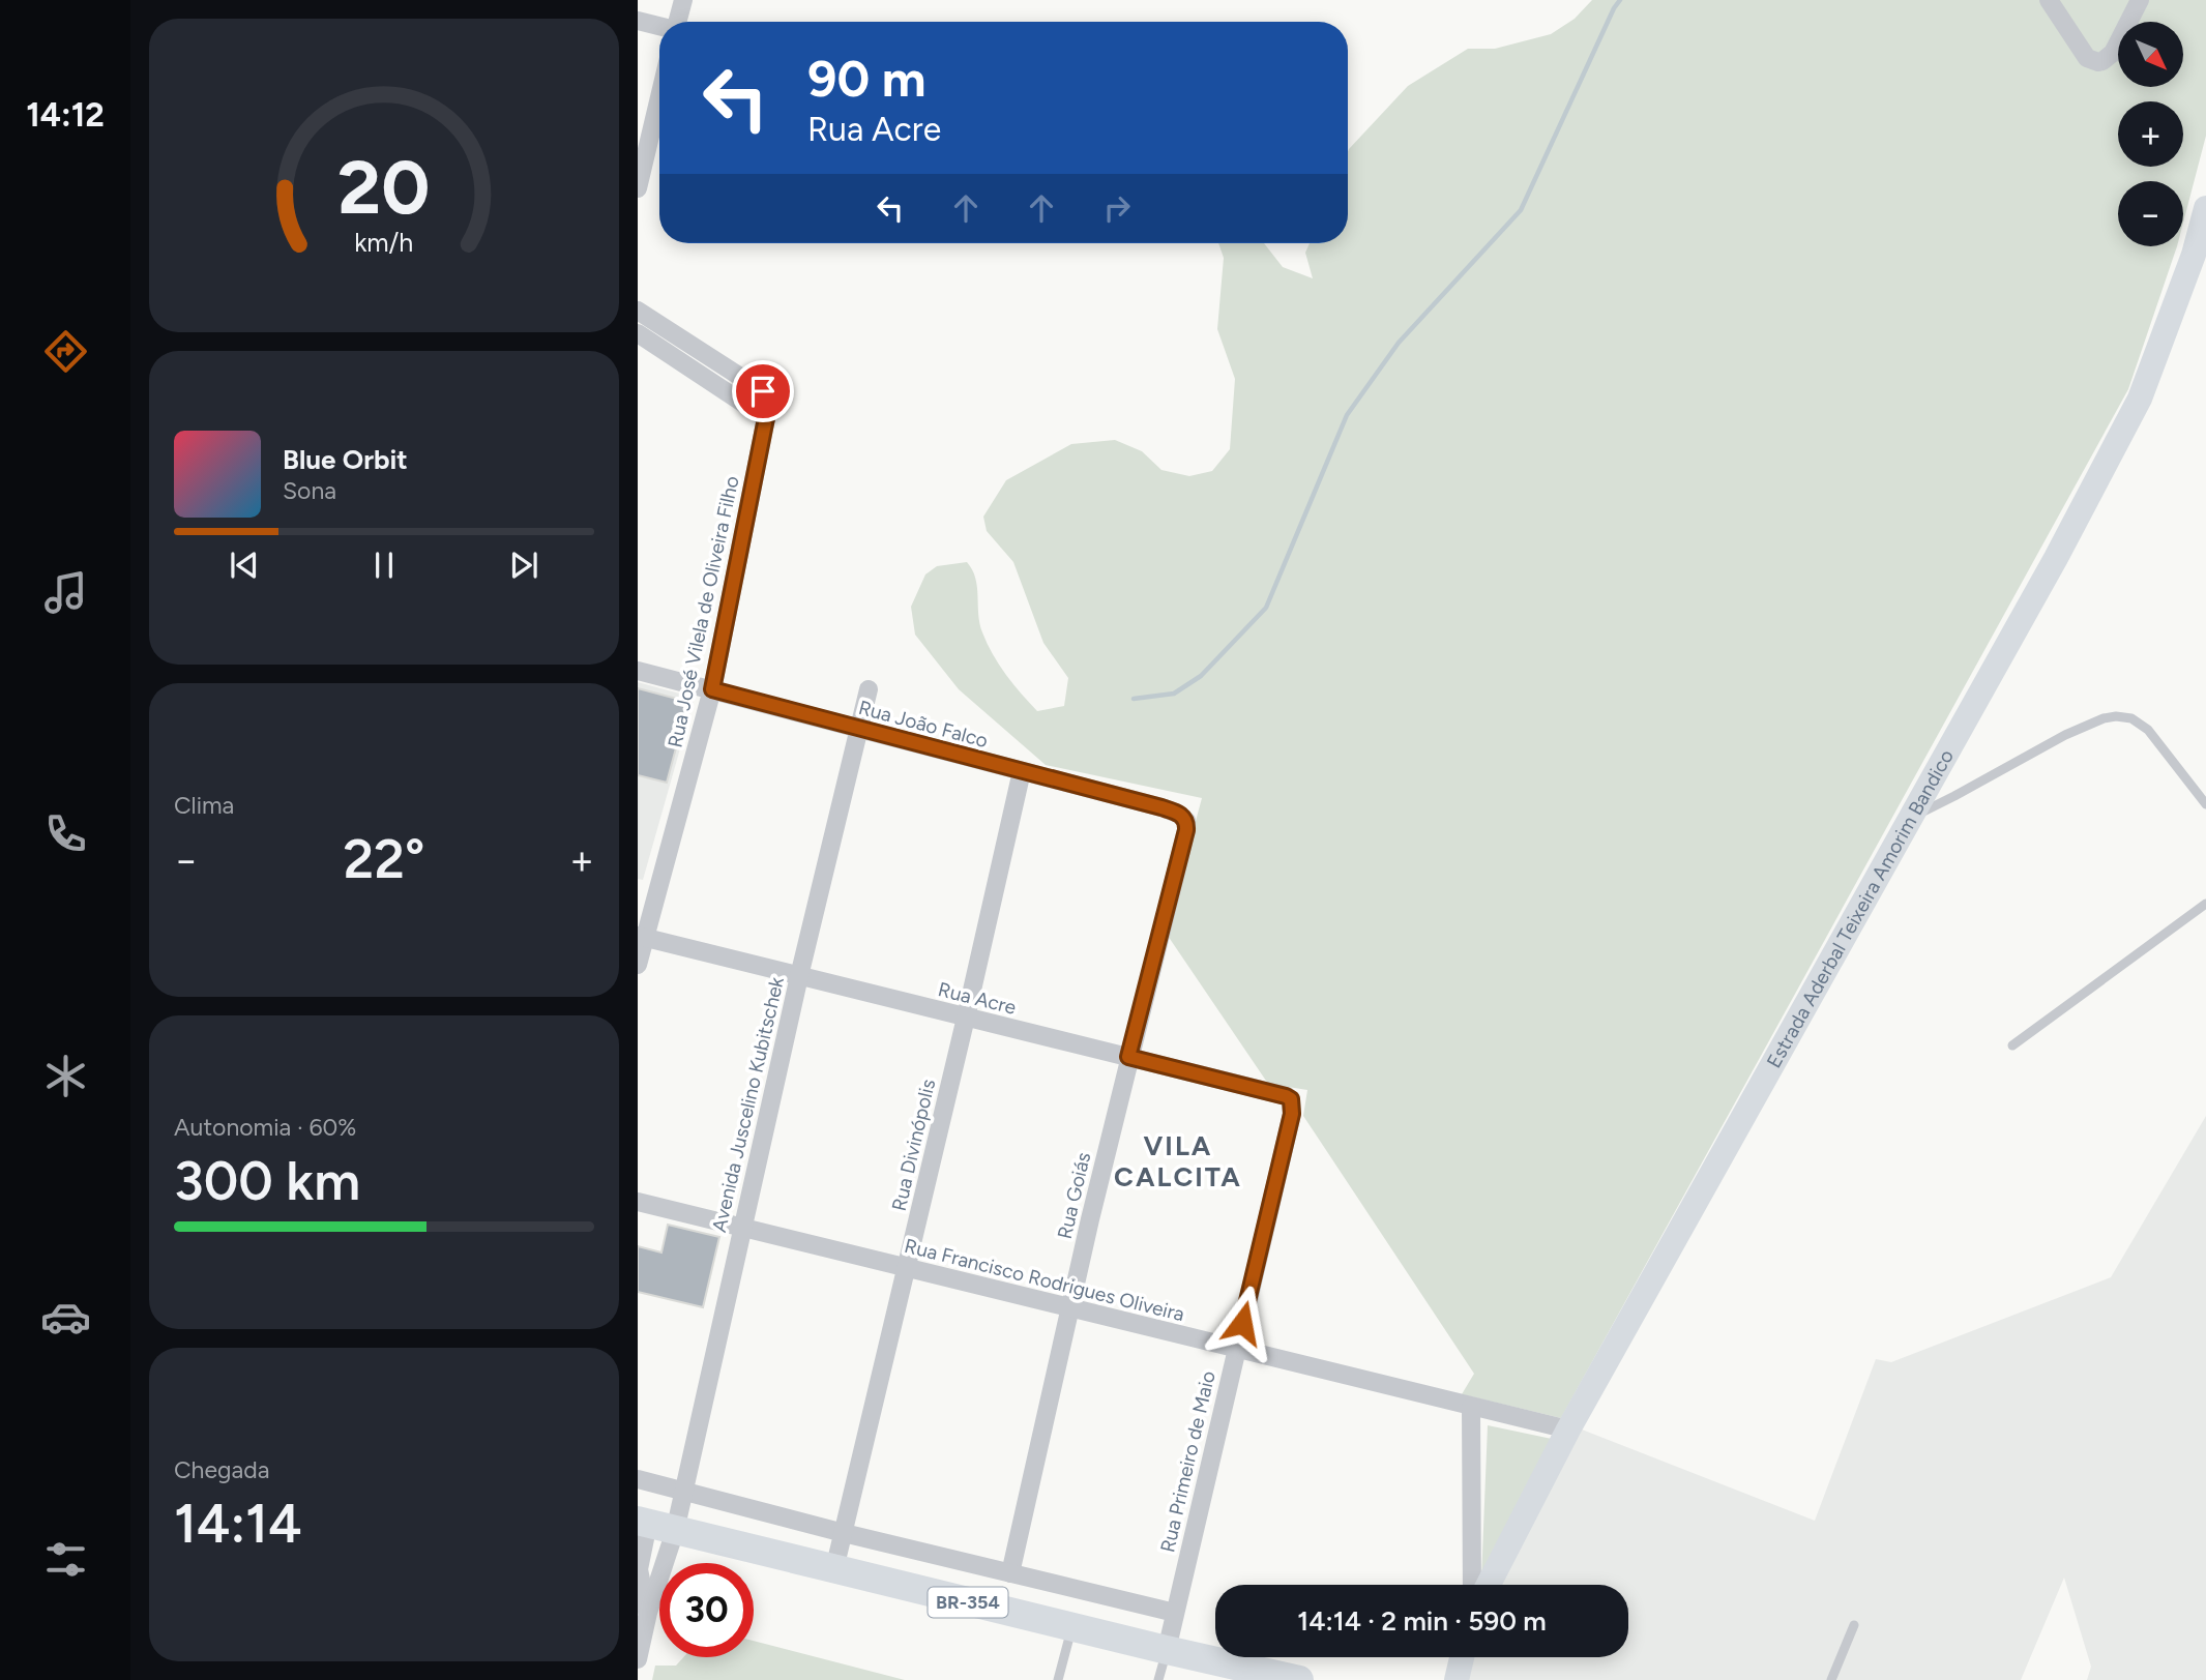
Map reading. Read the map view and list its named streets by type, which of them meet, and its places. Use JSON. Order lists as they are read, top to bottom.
{
  "streets": {
    "main road": ["Estrada Aderbal Teixeira Amorim Bandico", "BR-354"],
    "street": [
      "Rua José Vilela de Oliveira Filho",
      "Rua João Falco",
      "Rua Acre",
      "Avenida Juscelino Kubitschek",
      "Rua Divinópolis",
      "Rua Goiás",
      "Rua Francisco Rodrigues Oliveira",
      "Rua Primeiro de Maio"
    ]
  },
  "crossings": [
    ["Rua José Vilela de Oliveira Filho", "Rua João Falco"],
    ["Rua José Vilela de Oliveira Filho", "Rua Acre"],
    ["Rua João Falco", "Avenida Juscelino Kubitschek"],
    ["Rua João Falco", "Rua Divinópolis"],
    ["Rua João Falco", "Rua Goiás"],
    ["Estrada Aderbal Teixeira Amorim Bandico", "Rua Francisco Rodrigues Oliveira"],
    ["Rua Acre", "Avenida Juscelino Kubitschek"],
    ["Rua Acre", "Rua Divinópolis"],
    ["Rua Acre", "Rua Goiás"],
    ["Rua Acre", "Rua Primeiro de Maio"],
    ["Avenida Juscelino Kubitschek", "Rua Francisco Rodrigues Oliveira"],
    ["Avenida Juscelino Kubitschek", "BR-354"],
    ["Rua Divinópolis", "Rua Francisco Rodrigues Oliveira"],
    ["Rua Divinópolis", "BR-354"],
    ["Rua Goiás", "Rua Francisco Rodrigues Oliveira"],
    ["Rua Francisco Rodrigues Oliveira", "Rua Primeiro de Maio"],
    ["Rua Primeiro de Maio", "BR-354"]
  ],
  "districts": ["VILA CALCITA"],
  "north": "bottom right",
  "page": {
    "tabs": "14:12",
    "map_buttons": ["+", "−"],
    "turn": ["90 m", "Rua Acre"],
    "song": ["Blue Orbit", "Sona"],
    "tile": [
      "Clima",
      ["Autonomia · 60%", "300 km"],
      ["Chegada", "14:14"]
    ],
    "heat": ["−", "22°", "+"],
    "limit": "30",
    "trip": "14:14 · 2 min · 590 m",
    "gauge": ["20", "km/h"]
  }
}
